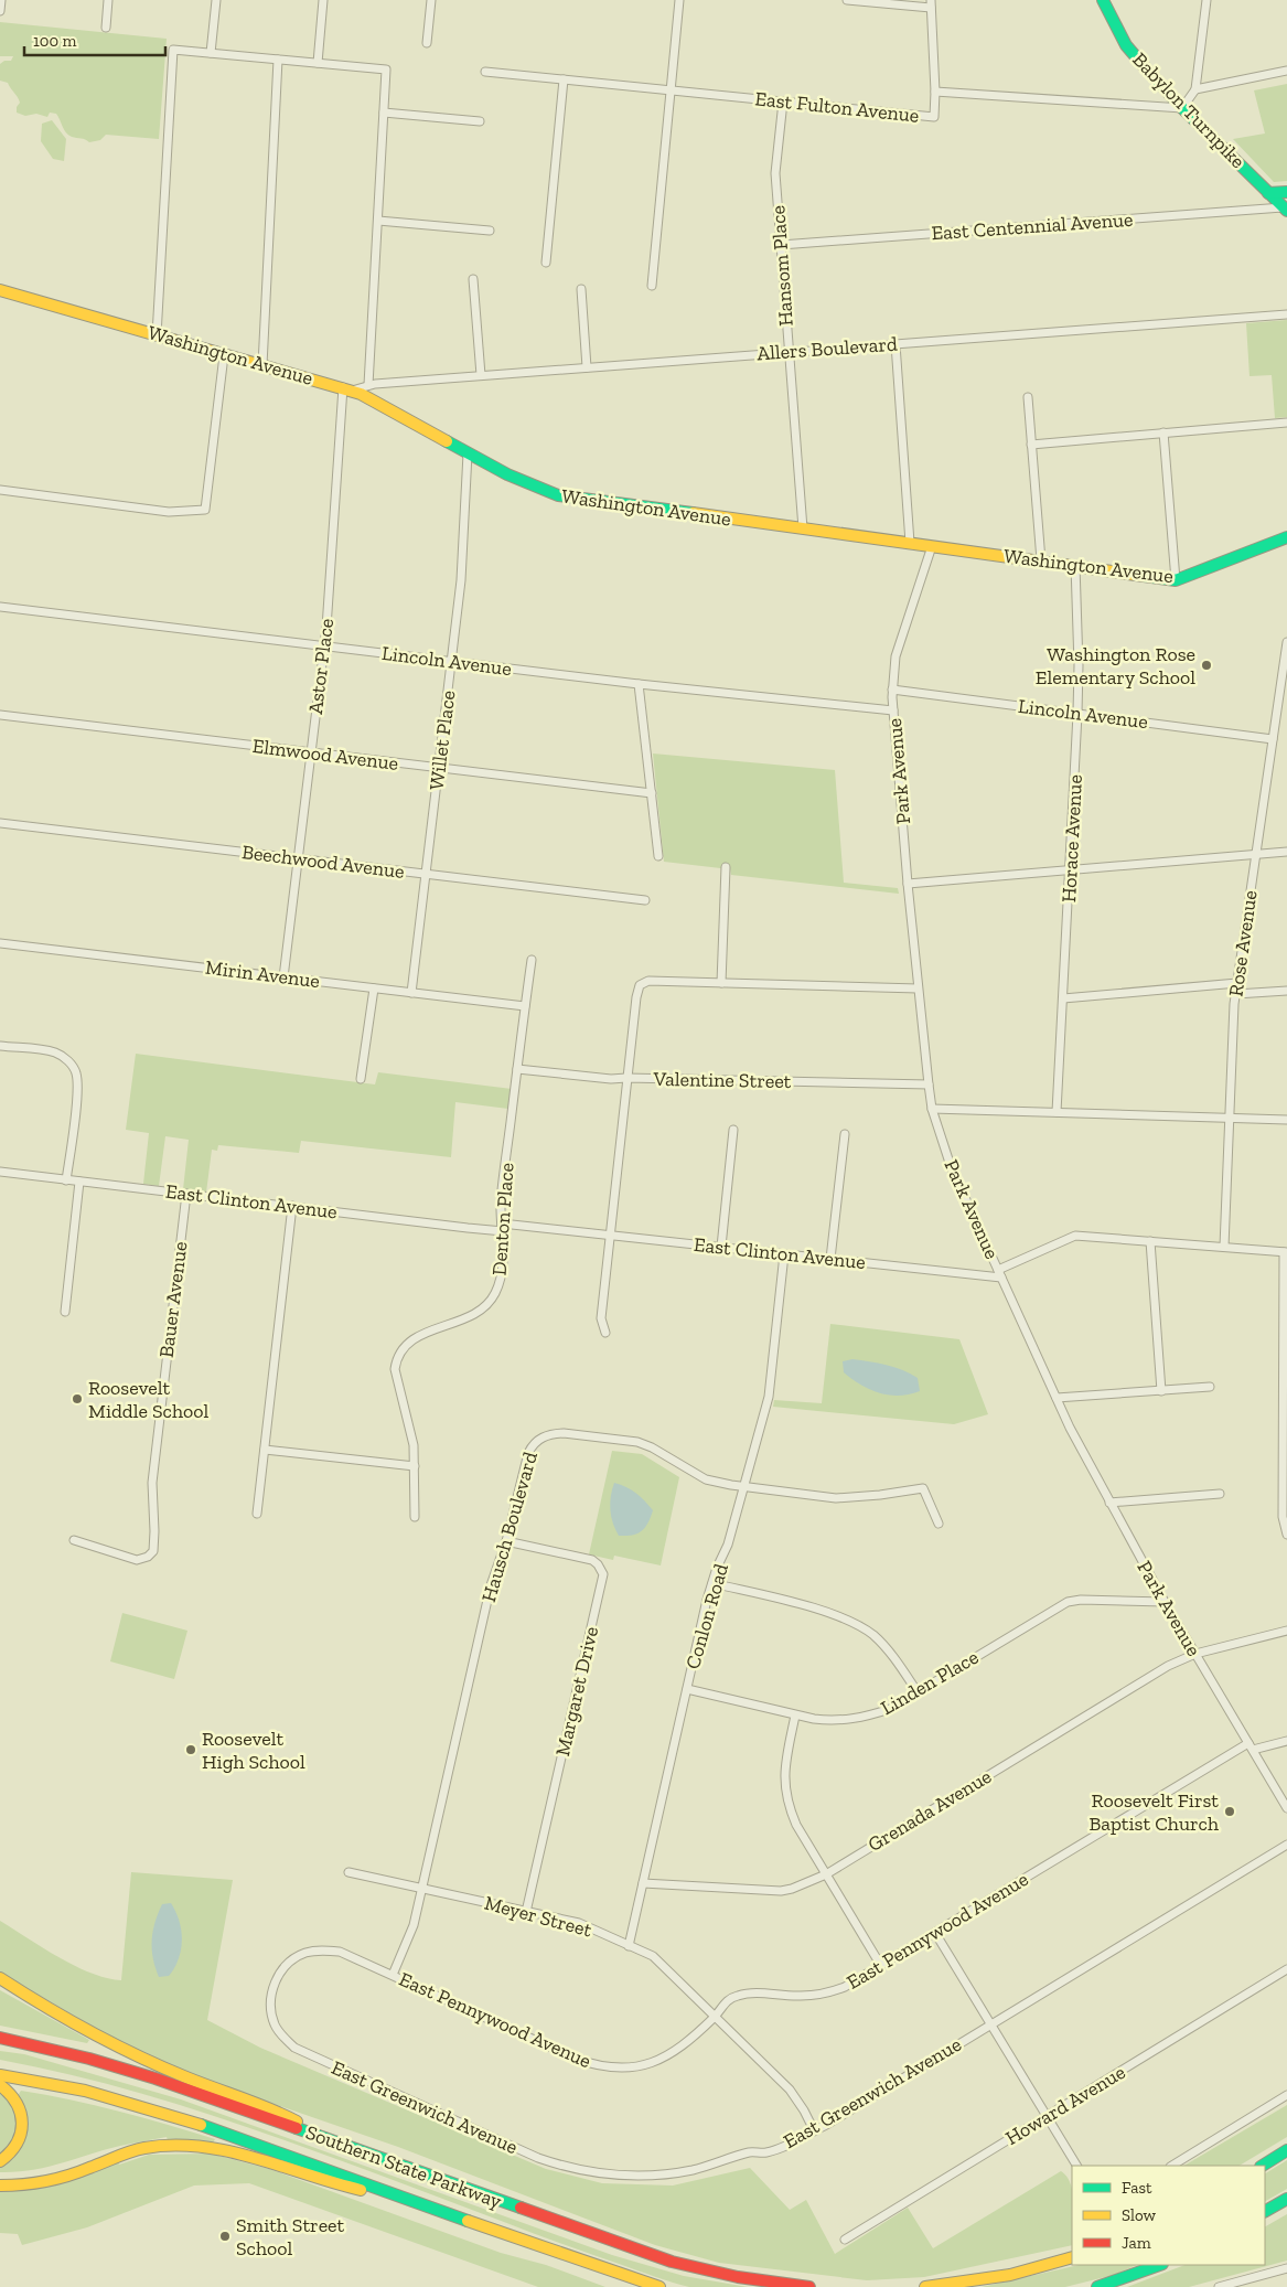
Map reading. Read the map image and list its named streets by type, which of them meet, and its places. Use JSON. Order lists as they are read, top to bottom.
{
  "streets": {
    "main road": ["Babylon Turnpike", "Washington Avenue", "Southern State Parkway"],
    "street": [
      "East Fulton Avenue",
      "East Centennial Avenue",
      "Hansom Place",
      "Allers Boulevard",
      "Lincoln Avenue",
      "Astor Place",
      "Willet Place",
      "Elmwood Avenue",
      "Park Avenue",
      "Horace Avenue",
      "Beechwood Avenue",
      "Rose Avenue",
      "Mirin Avenue",
      "Valentine Street",
      "East Clinton Avenue",
      "Denton Place",
      "Bauer Avenue",
      "Hausch Boulevard",
      "Conlon Road",
      "Linden Place",
      "Margaret Drive",
      "Grenada Avenue",
      "Meyer Street",
      "East Pennywood Avenue",
      "East Greenwich Avenue",
      "Howard Avenue"
    ]
  },
  "crossings": [
    ["East Fulton Avenue", "Babylon Turnpike"],
    ["East Fulton Avenue", "Hansom Place"],
    ["Babylon Turnpike", "East Centennial Avenue"],
    ["East Centennial Avenue", "Hansom Place"],
    ["Hansom Place", "Allers Boulevard"],
    ["Hansom Place", "Washington Avenue"],
    ["Allers Boulevard", "Washington Avenue"],
    ["Allers Boulevard", "Astor Place"],
    ["Washington Avenue", "Astor Place"],
    ["Washington Avenue", "Willet Place"],
    ["Washington Avenue", "Park Avenue"],
    ["Washington Avenue", "Horace Avenue"],
    ["Lincoln Avenue", "Astor Place"],
    ["Lincoln Avenue", "Willet Place"],
    ["Lincoln Avenue", "Park Avenue"],
    ["Lincoln Avenue", "Horace Avenue"],
    ["Lincoln Avenue", "Rose Avenue"],
    ["Astor Place", "Elmwood Avenue"],
    ["Astor Place", "Beechwood Avenue"],
    ["Astor Place", "Mirin Avenue"],
    ["Willet Place", "Elmwood Avenue"],
    ["Willet Place", "Beechwood Avenue"],
    ["Willet Place", "Mirin Avenue"],
    ["Park Avenue", "Valentine Street"],
    ["Park Avenue", "East Clinton Avenue"],
    ["Park Avenue", "Linden Place"],
    ["Park Avenue", "Grenada Avenue"],
    ["Park Avenue", "East Pennywood Avenue"],
    ["Mirin Avenue", "Denton Place"],
    ["Valentine Street", "Denton Place"],
    ["East Clinton Avenue", "Denton Place"],
    ["East Clinton Avenue", "Bauer Avenue"],
    ["East Clinton Avenue", "Conlon Road"],
    ["Hausch Boulevard", "Conlon Road"],
    ["Hausch Boulevard", "Margaret Drive"],
    ["Hausch Boulevard", "Meyer Street"],
    ["Hausch Boulevard", "East Pennywood Avenue"],
    ["Conlon Road", "Linden Place"],
    ["Conlon Road", "Grenada Avenue"],
    ["Conlon Road", "Meyer Street"],
    ["Margaret Drive", "Meyer Street"],
    ["Meyer Street", "East Pennywood Avenue"],
    ["Meyer Street", "East Greenwich Avenue"],
    ["East Pennywood Avenue", "East Greenwich Avenue"]
  ],
  "places": [
    "Washington Rose Elementary School",
    "Roosevelt Middle School",
    "Roosevelt High School",
    "Roosevelt First Baptist Church",
    "Smith Street School"
  ],
  "legend": ["Fast", "Slow", "Jam"],
  "scale_bar": "100 m"
}
